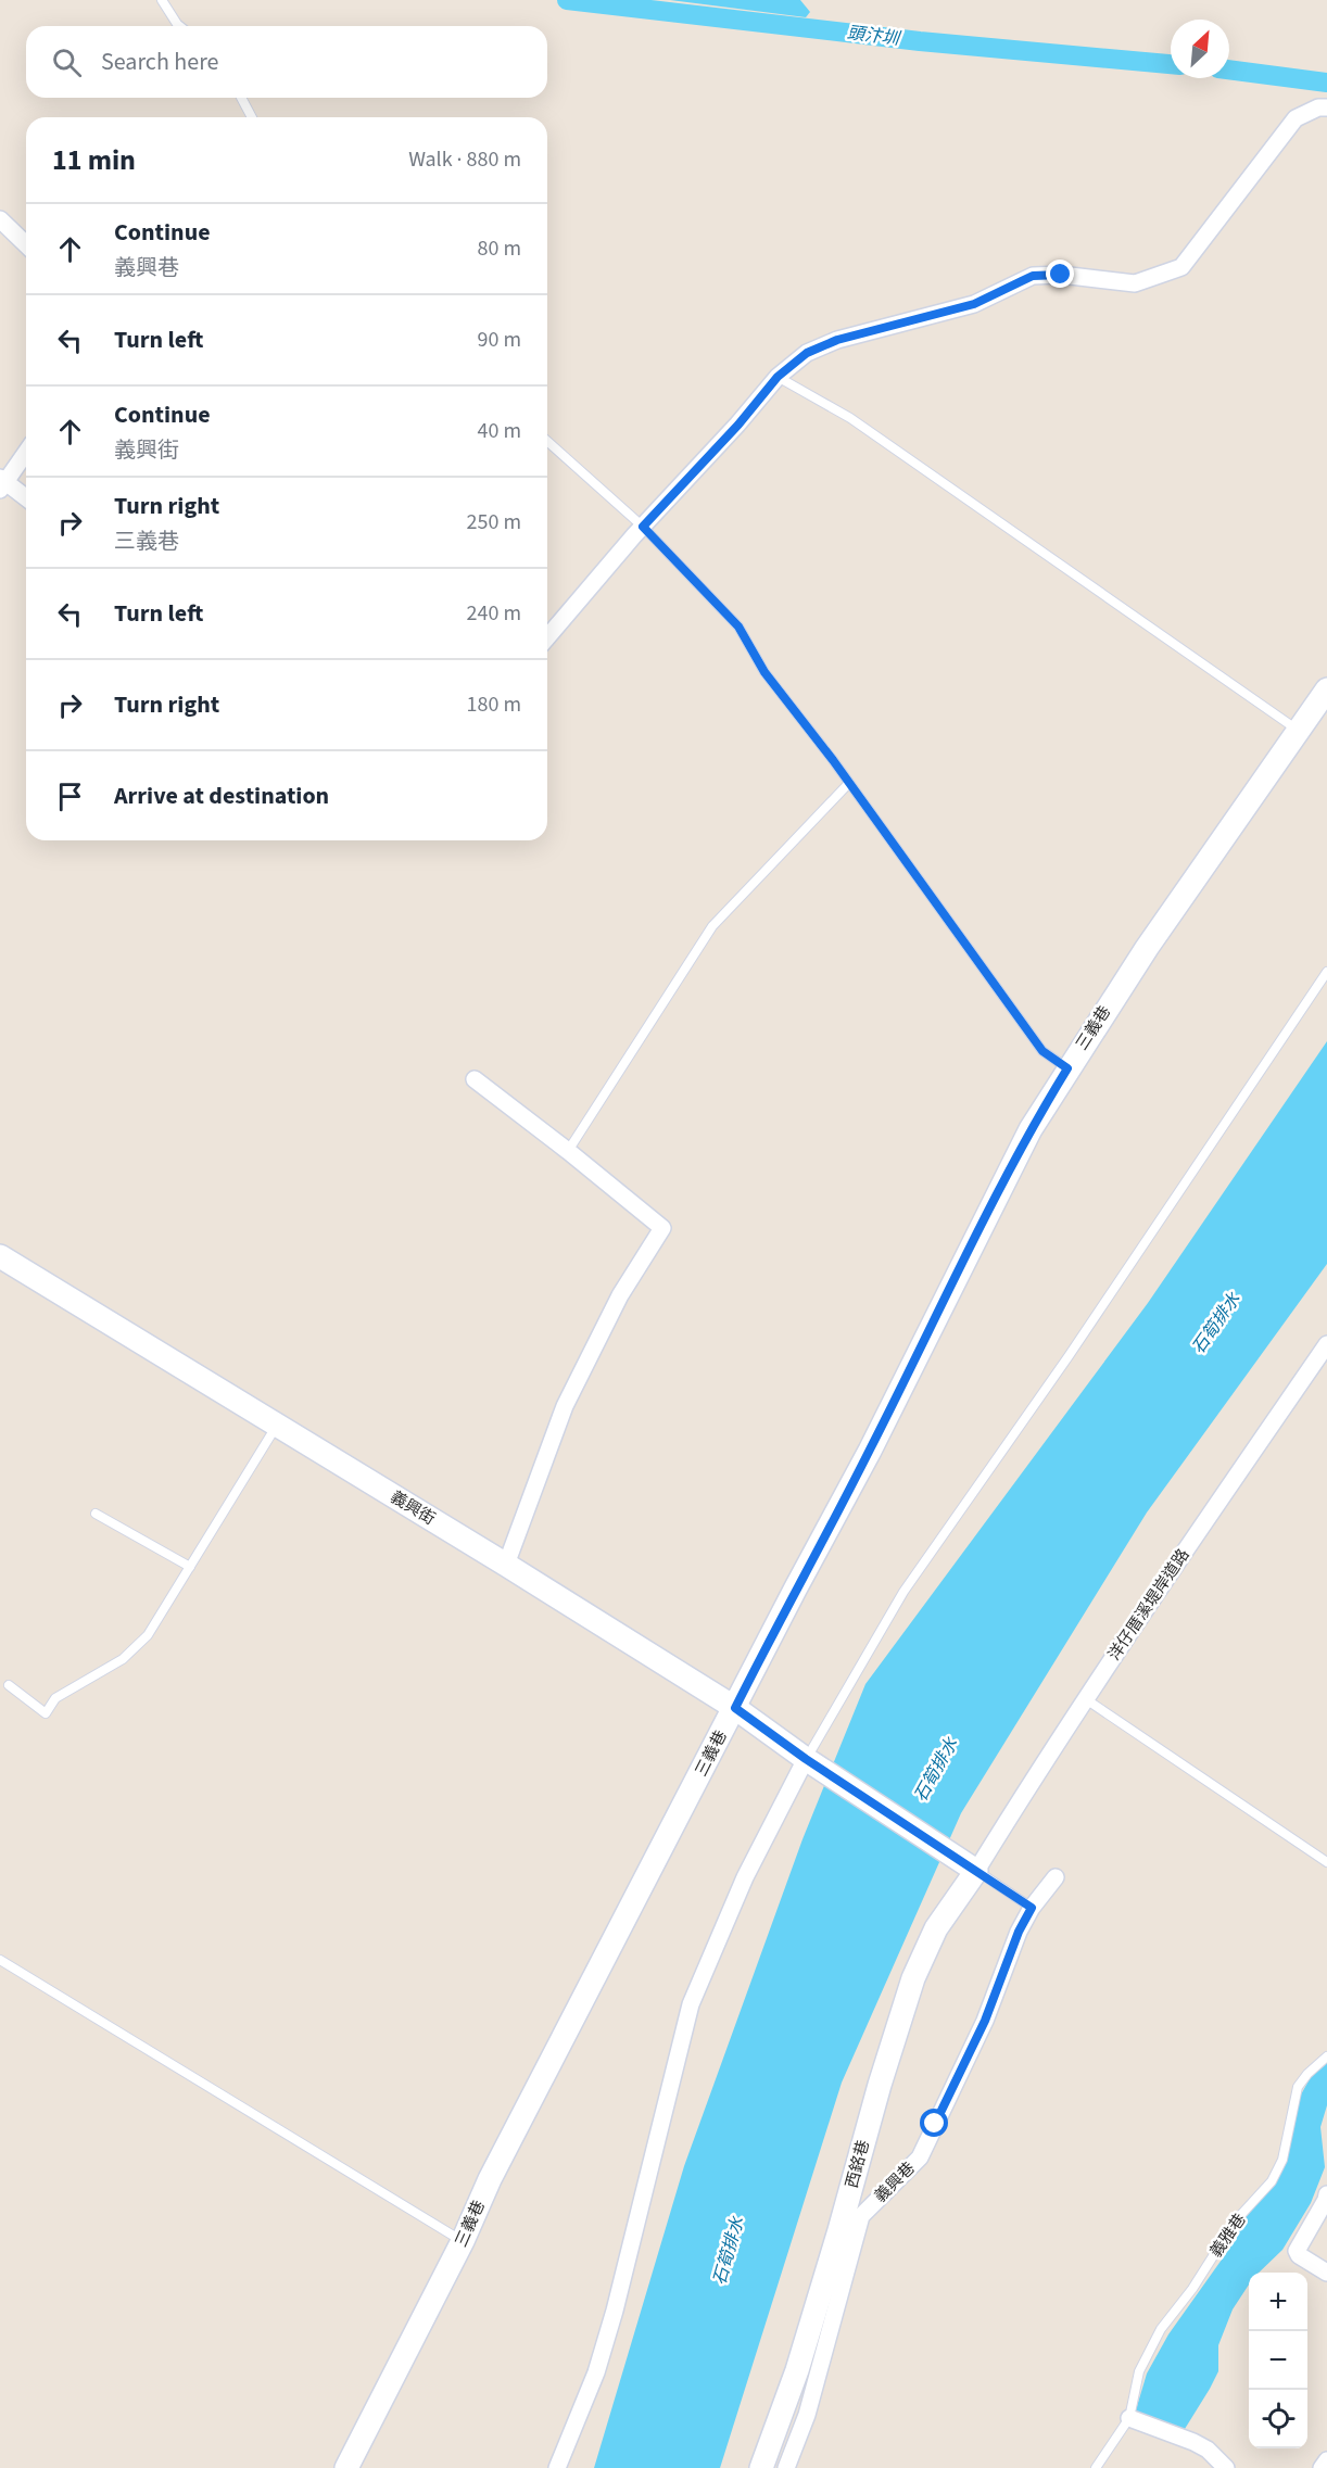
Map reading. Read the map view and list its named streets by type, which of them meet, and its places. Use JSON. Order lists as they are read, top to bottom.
{
  "streets": {
    "street": [
      "三義巷",
      "義興街",
      "洋仔厝溪堤岸道路",
      "西銘巷",
      "義興巷"
    ],
    "lane": ["義雅巷"]
  },
  "crossings": [
    ["三義巷", "義興街"],
    ["義興街", "洋仔厝溪堤岸道路"],
    ["義興街", "西銘巷"],
    ["洋仔厝溪堤岸道路", "西銘巷"]
  ],
  "water": ["頭汴圳", "石筍排水"],
  "north": "top right",
  "page": {
    "search": "Search here",
    "heading": ["11 min", "Walk · 880 m"],
    "list": [
      ["Continue", "義興巷", "80 m"],
      ["Turn left", "90 m"],
      ["Continue", "義興街", "40 m"],
      ["Turn right", "三義巷", "250 m"],
      ["Turn left", "240 m"],
      ["Turn right", "180 m"],
      "Arrive at destination"
    ],
    "map_buttons": ["+", "−"]
  }
}
